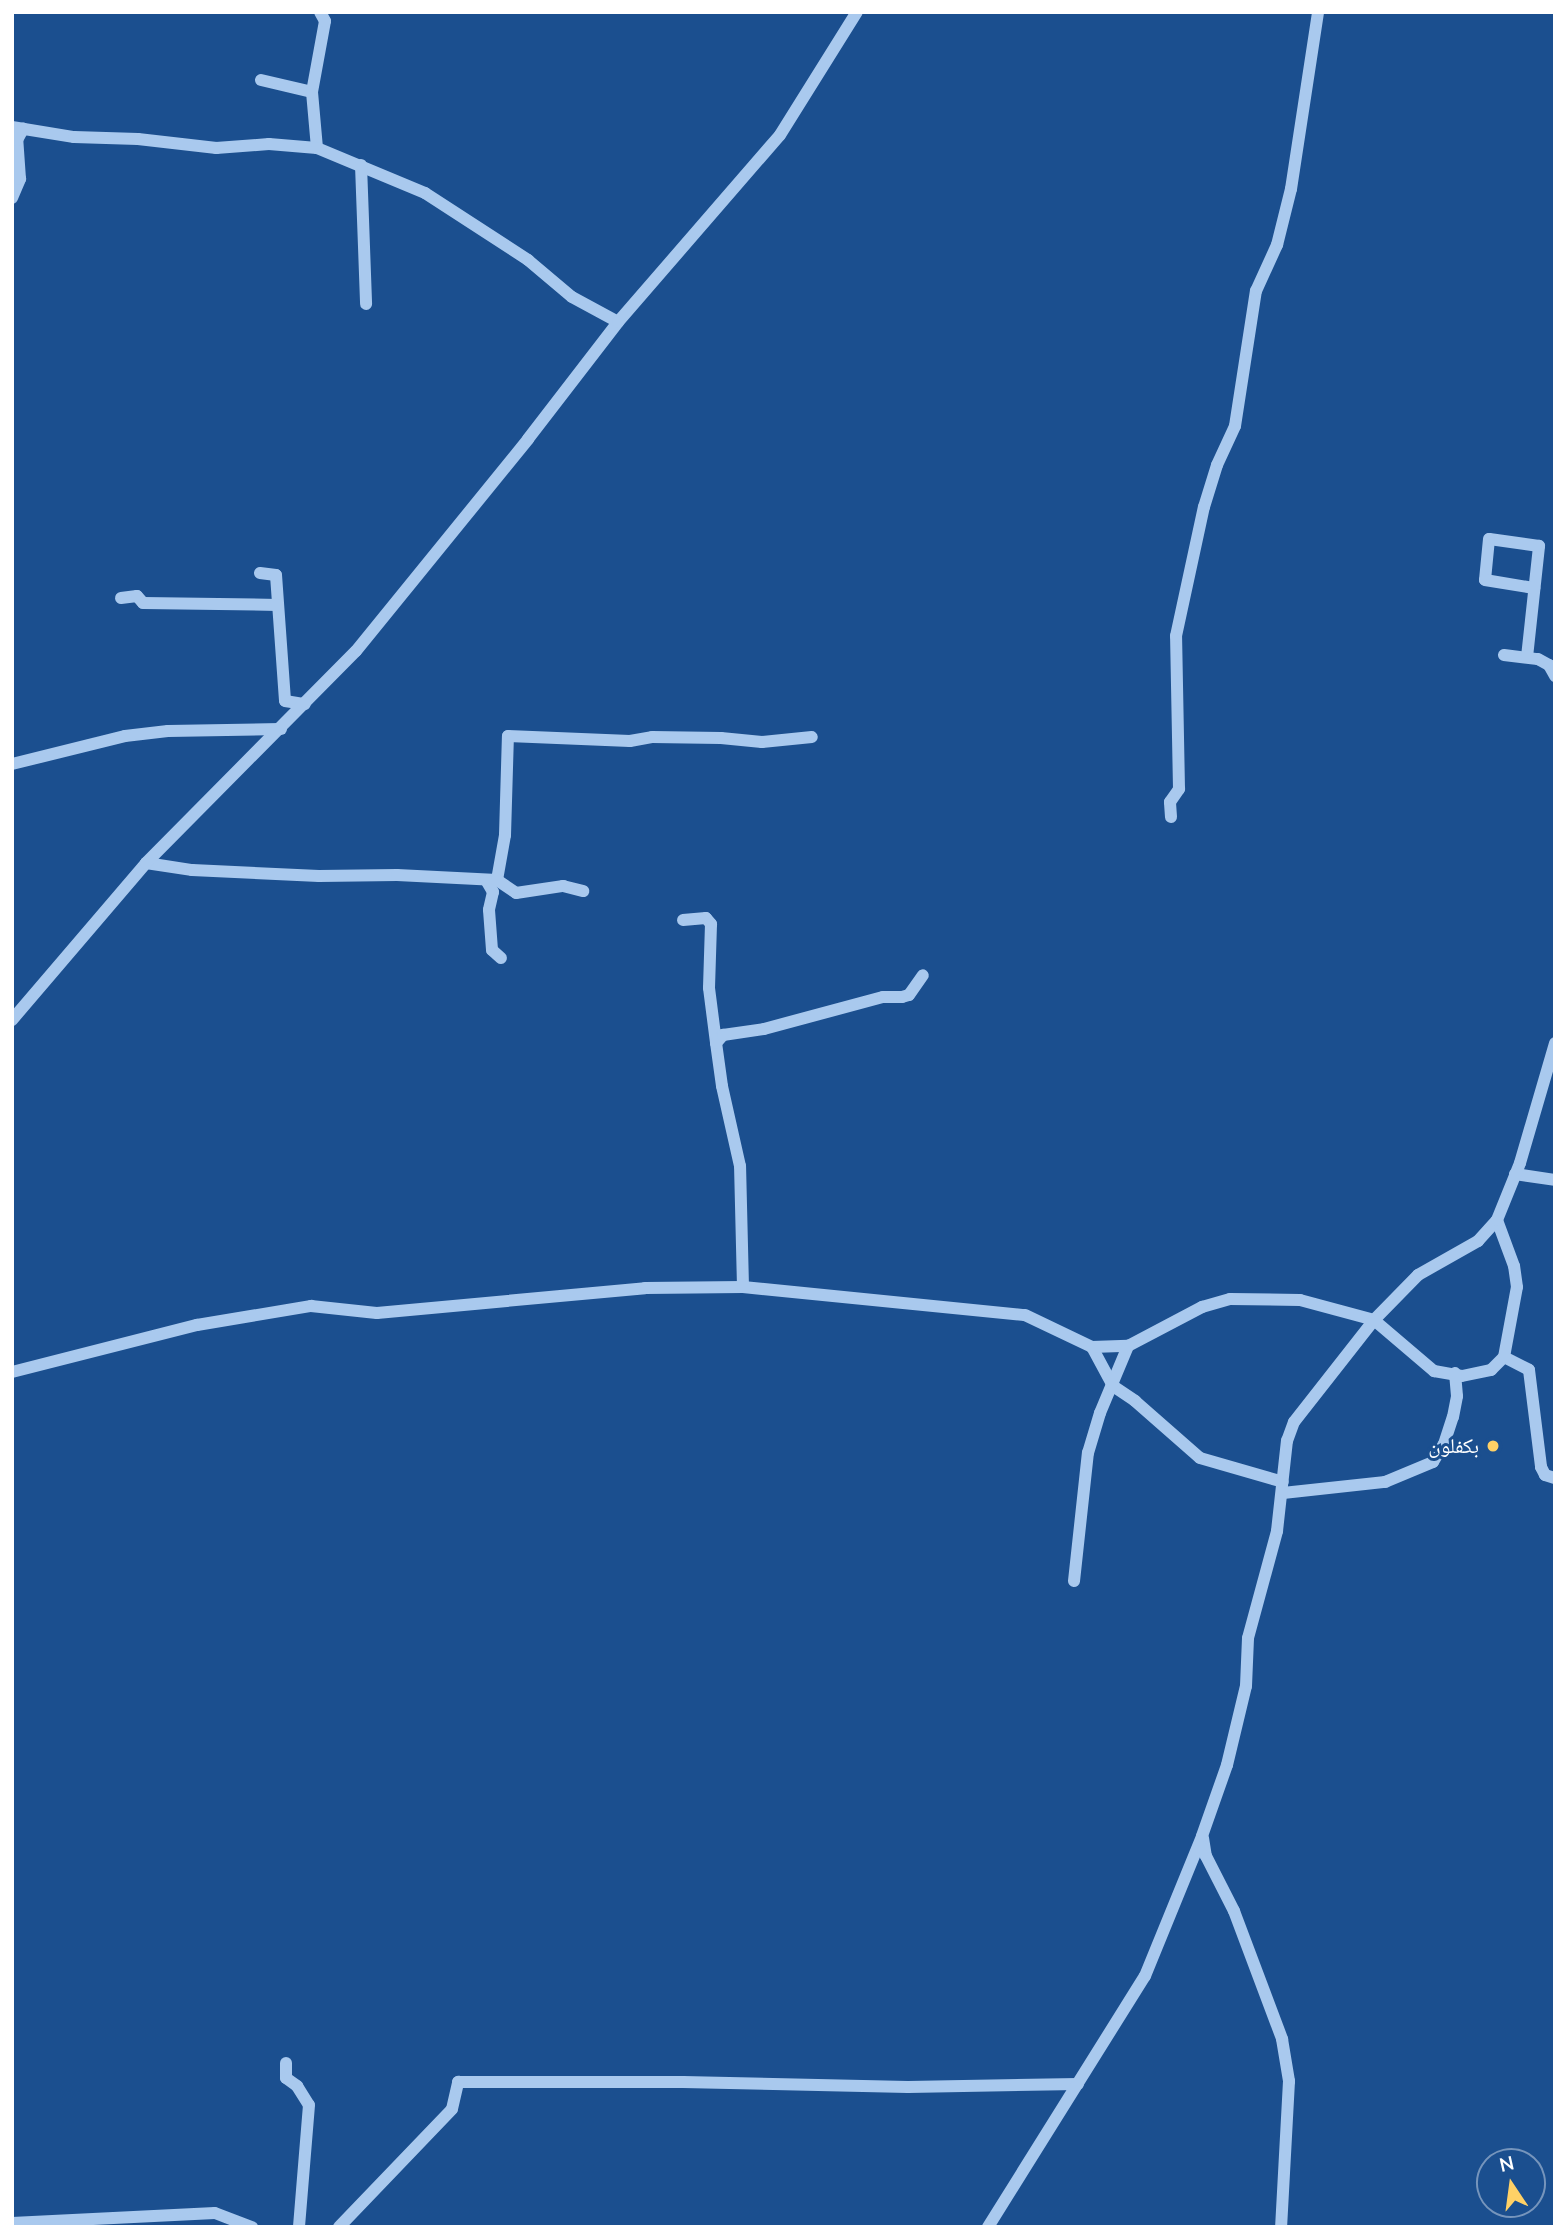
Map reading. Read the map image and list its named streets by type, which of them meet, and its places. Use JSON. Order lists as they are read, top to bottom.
{
  "places": ["بكفلون"],
  "north": "top"
}
